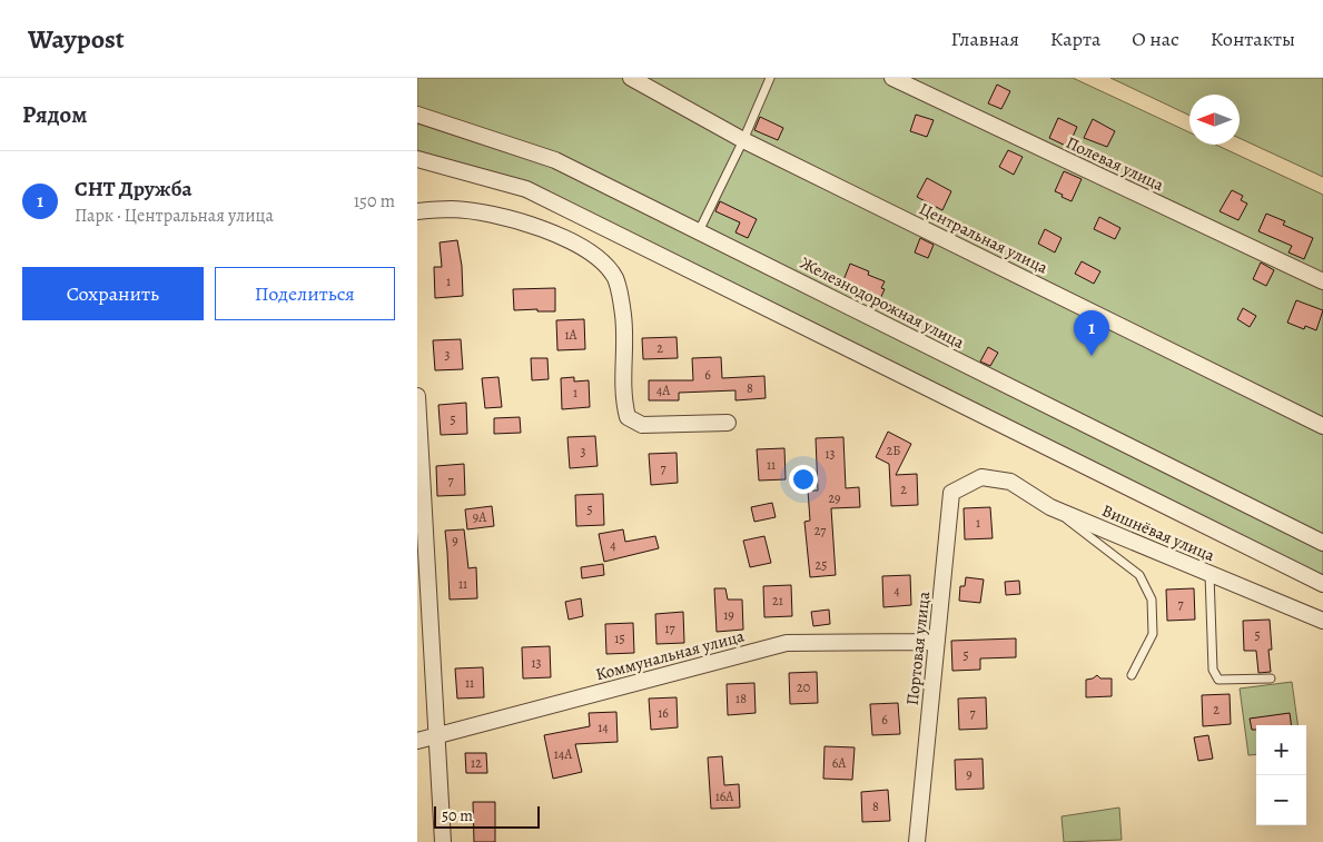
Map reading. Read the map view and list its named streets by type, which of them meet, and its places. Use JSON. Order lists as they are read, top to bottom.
{
  "streets": {
    "street": [
      "Полевая улица",
      "Центральная улица",
      "Железнодорожная улица",
      "Вишнёвая улица",
      "Портовая улица",
      "Коммунальная улица"
    ]
  },
  "crossings": [
    ["Вишнёвая улица", "Портовая улица"],
    ["Портовая улица", "Коммунальная улица"]
  ],
  "house_numbers": [
    "1",
    "1А",
    "2",
    "3",
    "6",
    "8",
    "4А",
    "1",
    "5",
    "2Б",
    "3",
    "13",
    "11",
    "7",
    "7",
    "2",
    "29",
    "5",
    "9А",
    "1",
    "27",
    "9",
    "4",
    "25",
    "11",
    "4",
    "21",
    "7",
    "19",
    "17",
    "5",
    "15",
    "5",
    "13",
    "11",
    "20",
    "18",
    "2",
    "16",
    "7",
    "6",
    "14",
    "14А",
    "12",
    "6А",
    "9",
    "16А",
    "8"
  ],
  "scale_bar": "50 m",
  "north": "left",
  "page": {
    "header": "Waypost",
    "nav": [
      "Главная",
      "Карта",
      "О нас",
      "Контакты"
    ],
    "heading": "Рядом",
    "list": [
      {
        "mark": "1",
        "name": "СНТ Дружба",
        "note": "Парк · Центральная улица",
        "value": "150 m"
      }
    ],
    "buttons": ["Сохранить", "Поделиться"],
    "pins": "1",
    "map_buttons": ["+", "−"],
    "scale": "50 m"
  }
}
